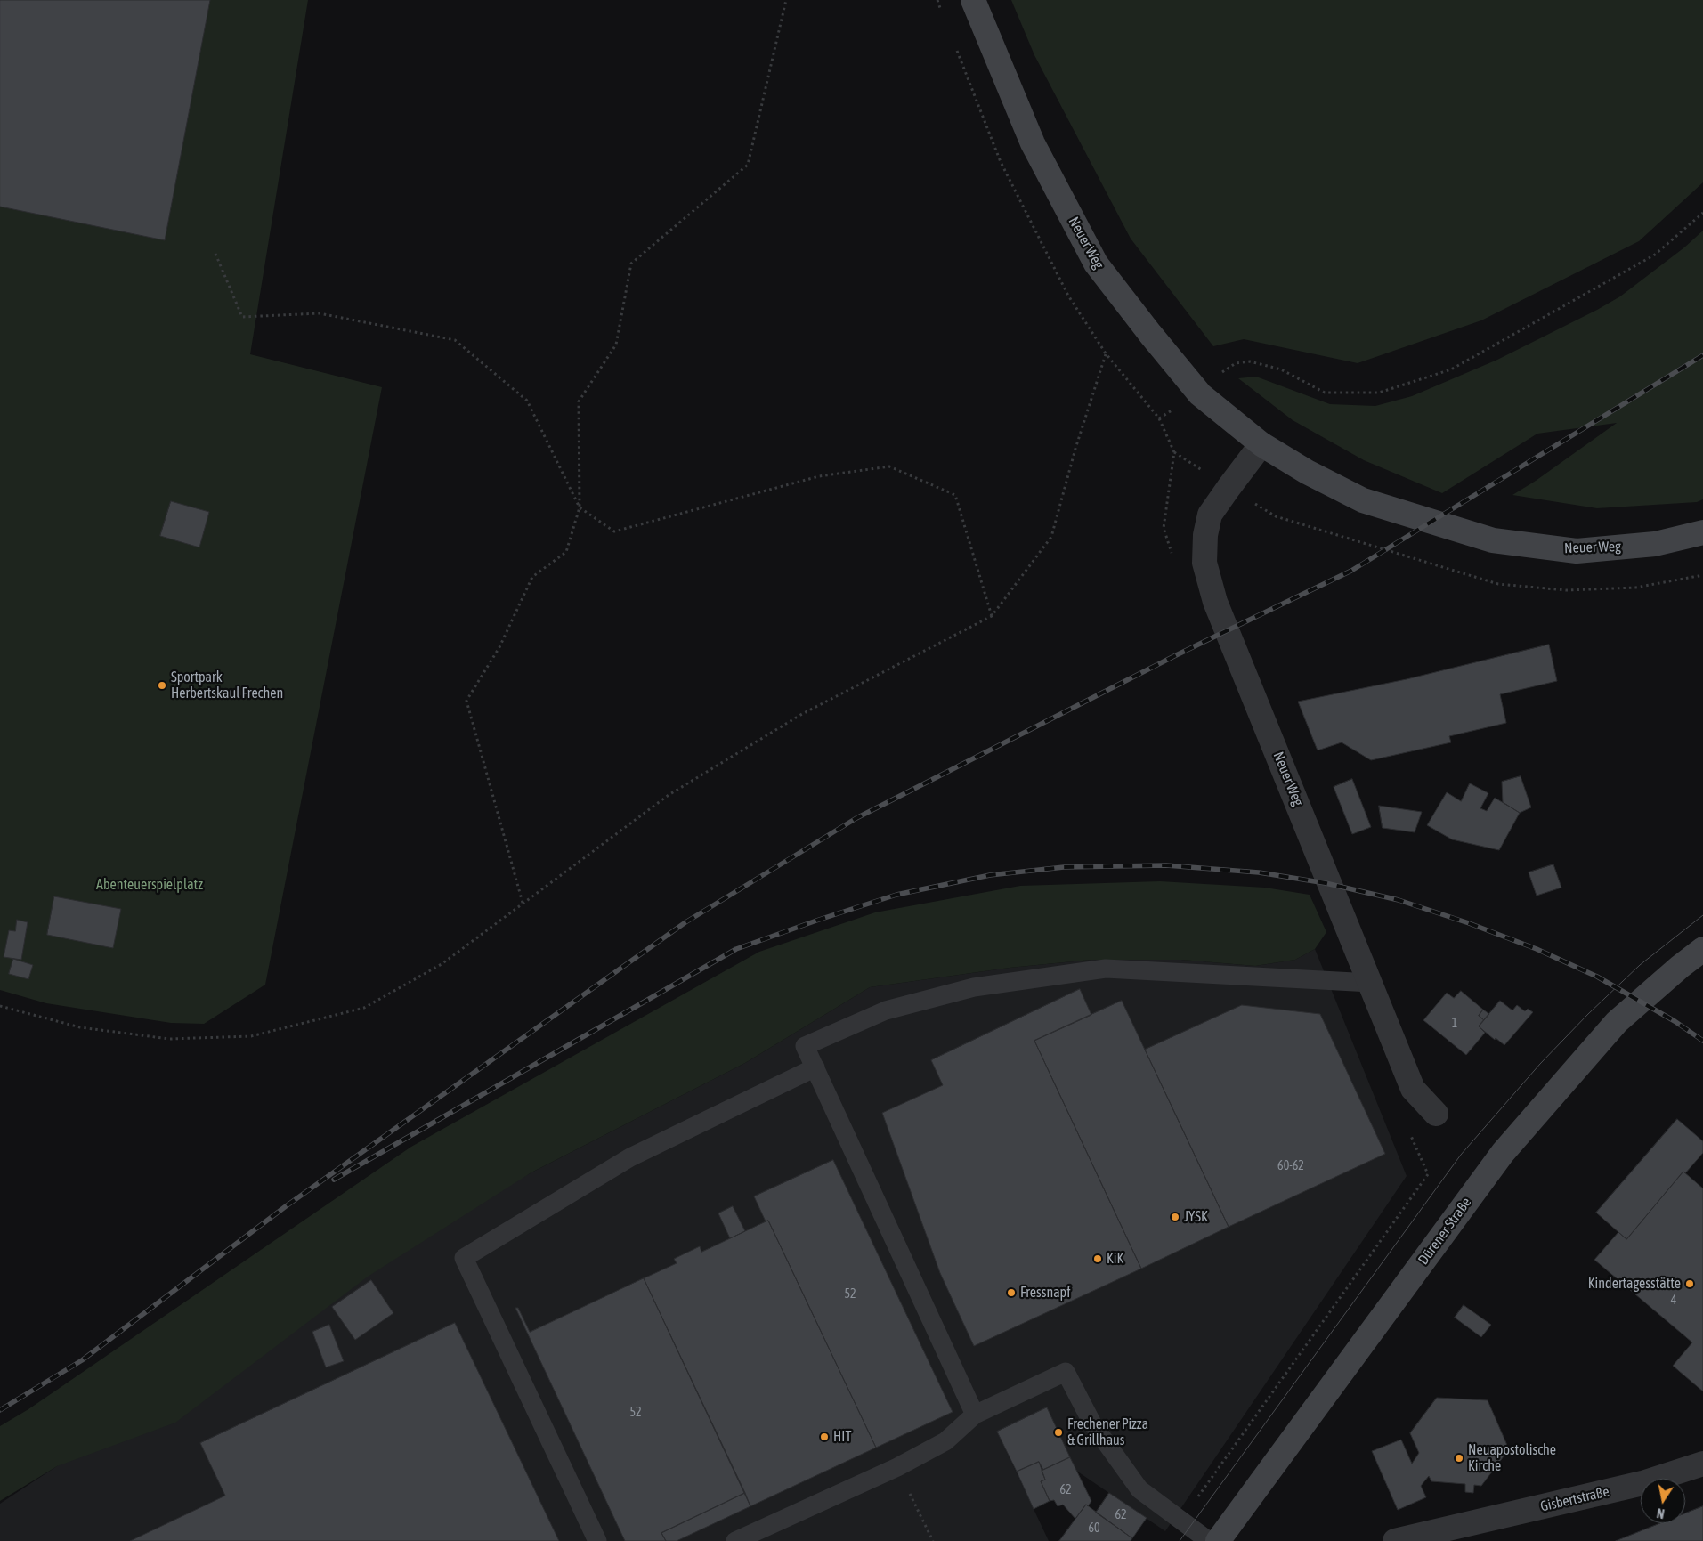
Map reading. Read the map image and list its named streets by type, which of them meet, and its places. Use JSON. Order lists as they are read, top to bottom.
{
  "streets": {
    "main road": ["Neuer Weg", "Dürener Straße"],
    "street": ["Gisbertstraße"]
  },
  "parks": ["Abenteuerspielplatz"],
  "places": [
    "Sportpark Herbertskaul Frechen",
    "JYSK",
    "KiK",
    "Kindertagesstätte",
    "Fressnapf",
    "Frechener Pizza & Grillhaus",
    "HIT",
    "Neuapostolische Kirche"
  ],
  "house_numbers": [
    "1",
    "60-62",
    "52",
    "4",
    "52",
    "62",
    "62",
    "60"
  ],
  "north": "bottom"
}
